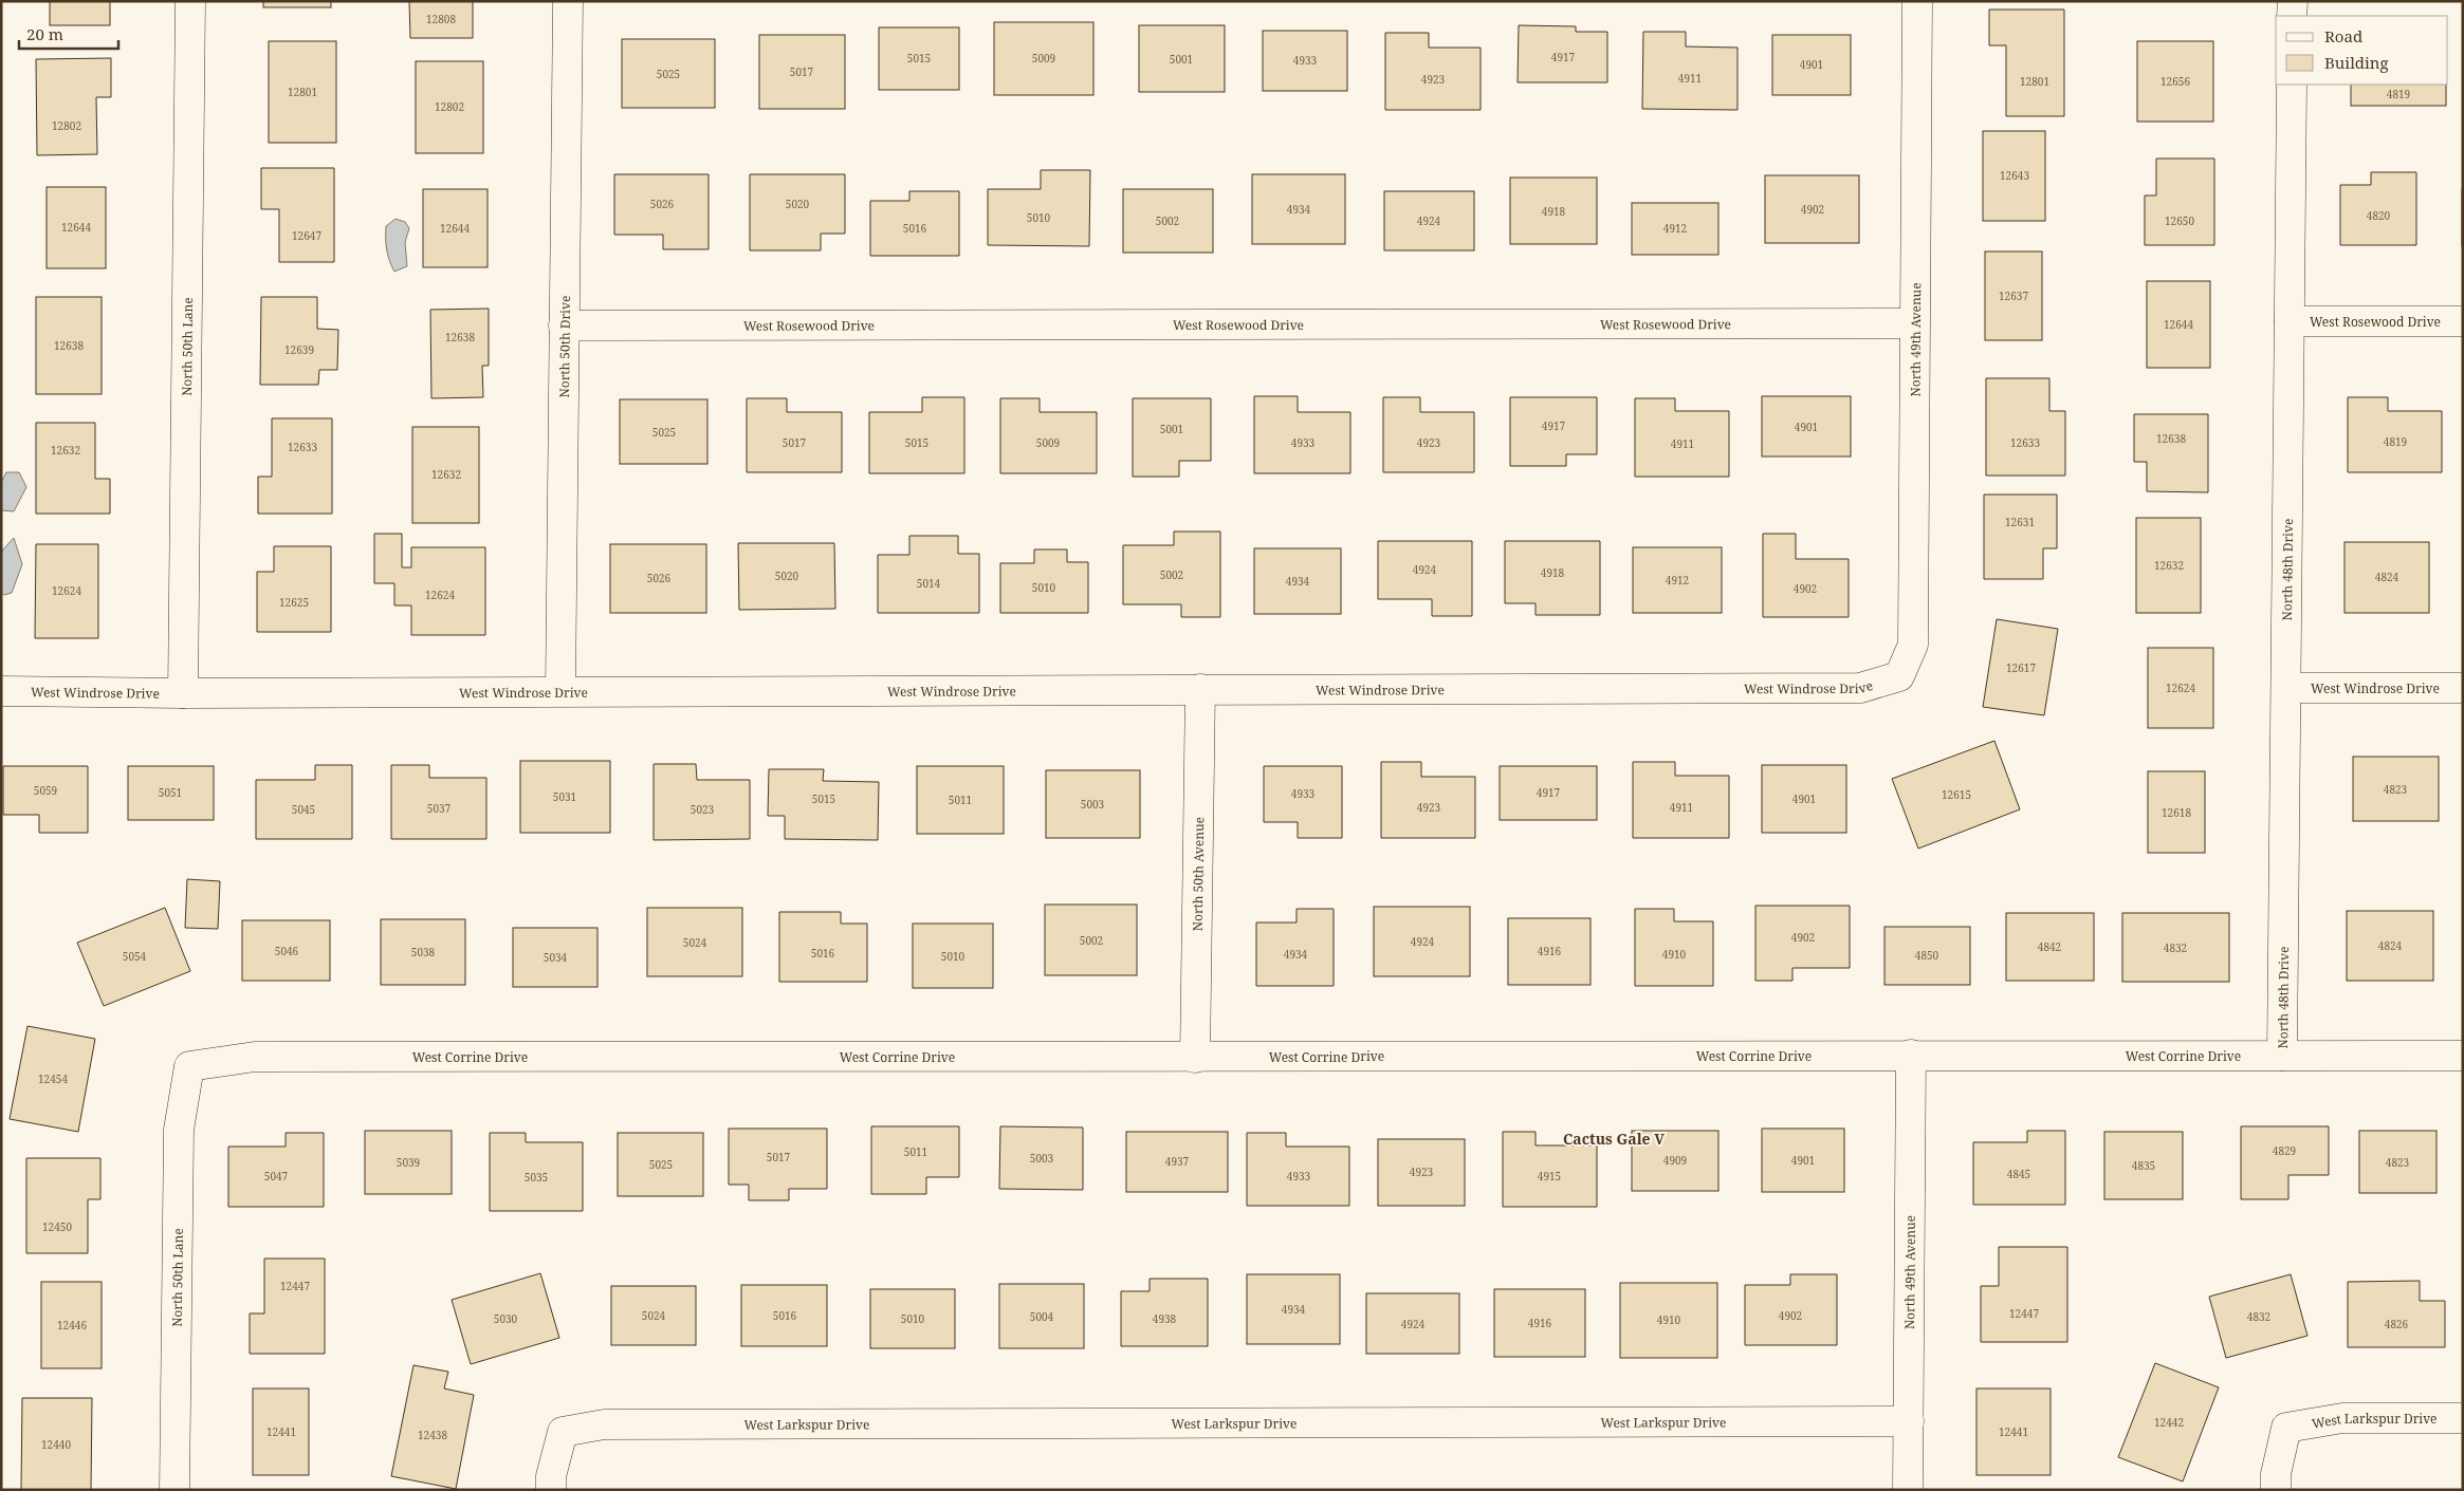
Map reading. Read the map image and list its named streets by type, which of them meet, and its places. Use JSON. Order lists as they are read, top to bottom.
{
  "streets": {
    "street": [
      "West Rosewood Drive",
      "North 49th Avenue",
      "North 50th Lane",
      "North 50th Drive",
      "North 48th Drive",
      "West Windrose Drive",
      "North 50th Avenue",
      "West Corrine Drive",
      "West Larkspur Drive"
    ]
  },
  "crossings": [
    ["West Rosewood Drive", "North 49th Avenue"],
    ["West Rosewood Drive", "North 50th Drive"],
    ["West Rosewood Drive", "North 48th Drive"],
    ["North 49th Avenue", "West Windrose Drive"],
    ["North 49th Avenue", "West Corrine Drive"],
    ["North 49th Avenue", "West Larkspur Drive"],
    ["North 50th Lane", "West Windrose Drive"],
    ["North 50th Lane", "West Corrine Drive"],
    ["North 50th Drive", "West Windrose Drive"],
    ["North 48th Drive", "West Windrose Drive"],
    ["North 48th Drive", "West Corrine Drive"],
    ["West Windrose Drive", "North 50th Avenue"],
    ["North 50th Avenue", "West Corrine Drive"]
  ],
  "districts": ["Cactus Gale V"],
  "house_numbers": [
    "12808",
    "4917",
    "5015",
    "5009",
    "5001",
    "4933",
    "4901",
    "5017",
    "5025",
    "4911",
    "4923",
    "12801",
    "12656",
    "12801",
    "4819",
    "12802",
    "12802",
    "12643",
    "5026",
    "5020",
    "4934",
    "4902",
    "4918",
    "4820",
    "5010",
    "5002",
    "4924",
    "12650",
    "12644",
    "12644",
    "5016",
    "4912",
    "12647",
    "12637",
    "12644",
    "12638",
    "12638",
    "12639",
    "4917",
    "4901",
    "5001",
    "5025",
    "12638",
    "4819",
    "5017",
    "5015",
    "5009",
    "4933",
    "4923",
    "12633",
    "4911",
    "12633",
    "12632",
    "12632",
    "12631",
    "12632",
    "4924",
    "4918",
    "5002",
    "5020",
    "4824",
    "5026",
    "4912",
    "4934",
    "5014",
    "5010",
    "4902",
    "12624",
    "12624",
    "12625",
    "12617",
    "12624",
    "4823",
    "5059",
    "5051",
    "4917",
    "4933",
    "12615",
    "5031",
    "5015",
    "4901",
    "5011",
    "5003",
    "4923",
    "4911",
    "5037",
    "5045",
    "5023",
    "12618",
    "4902",
    "5002",
    "4924",
    "5024",
    "4824",
    "4842",
    "4832",
    "5046",
    "4916",
    "5038",
    "5016",
    "4934",
    "4910",
    "4850",
    "5054",
    "5010",
    "5034",
    "12454",
    "4829",
    "5011",
    "5017",
    "5003",
    "4909",
    "4901",
    "4937",
    "5039",
    "4823",
    "5025",
    "4835",
    "4923",
    "4845",
    "5047",
    "4933",
    "4915",
    "5035",
    "12450",
    "12447",
    "4934",
    "12447",
    "5024",
    "5016",
    "4902",
    "5004",
    "4832",
    "5030",
    "5010",
    "4938",
    "4910",
    "4916",
    "4924",
    "4826",
    "12446",
    "12442",
    "12441",
    "12441",
    "12438",
    "12440"
  ],
  "legend": ["Road", "Building"],
  "scale_bar": "20 m"
}
